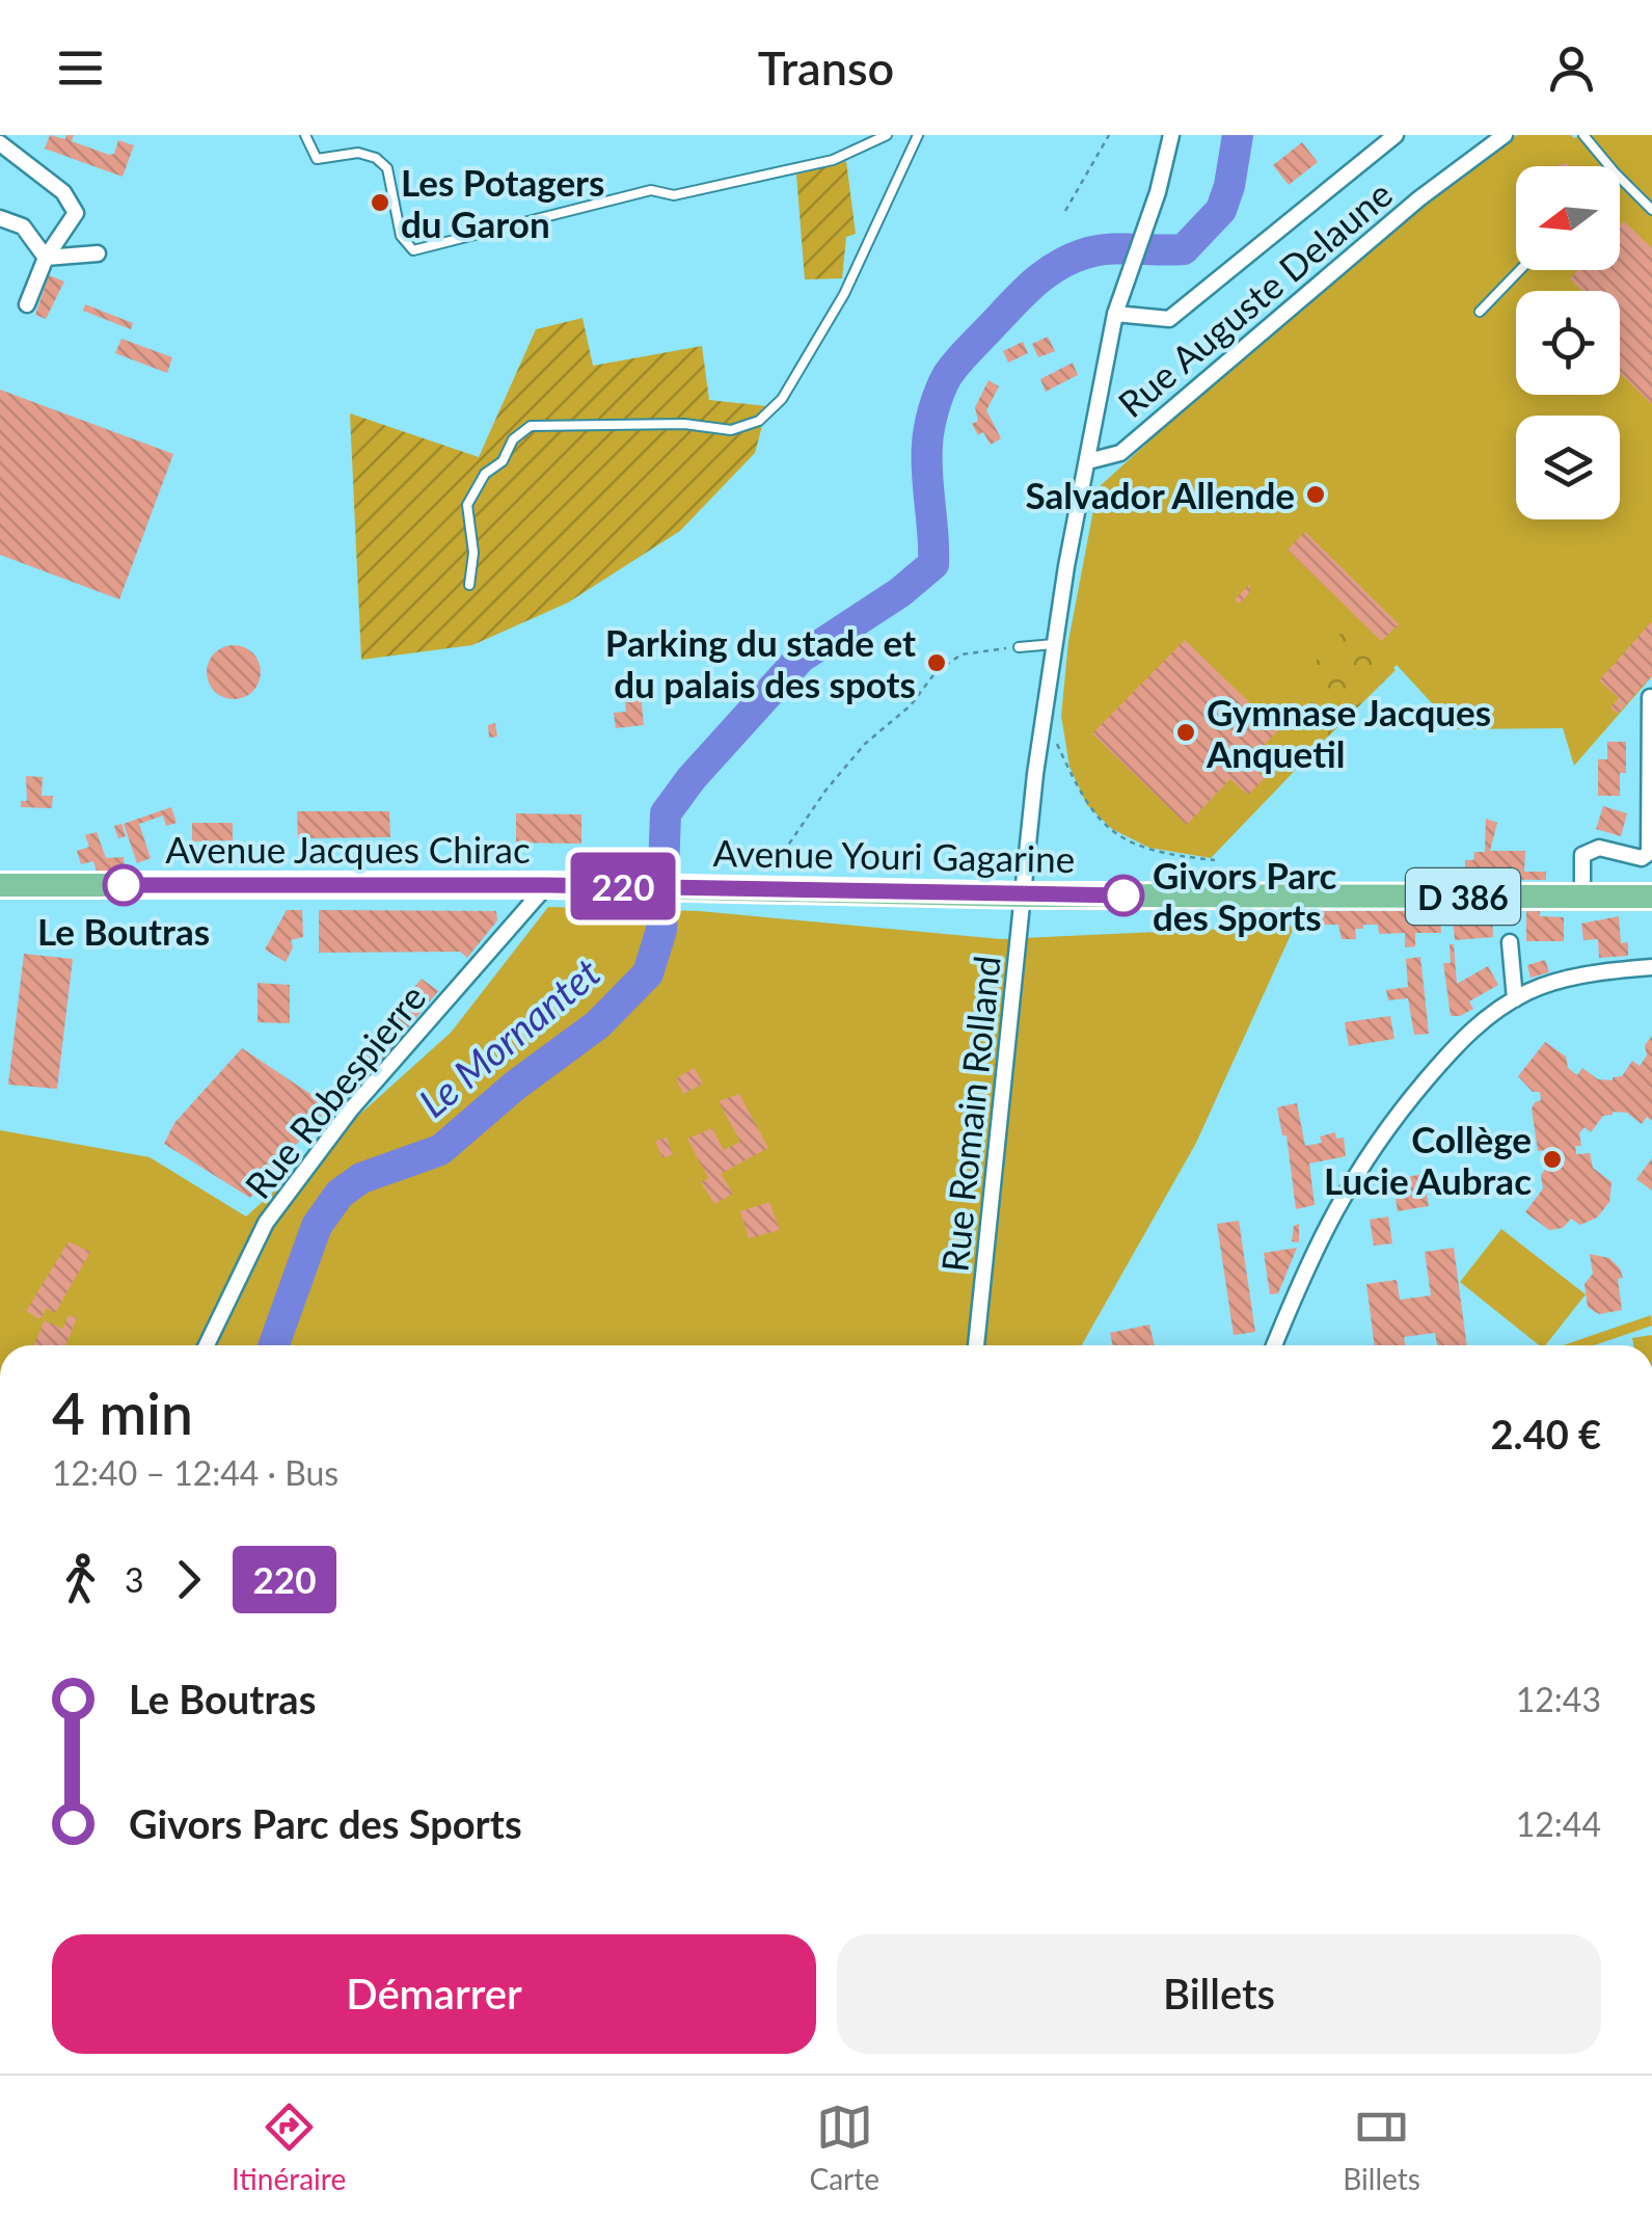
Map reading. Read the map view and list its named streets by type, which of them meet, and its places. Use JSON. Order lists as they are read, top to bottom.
{
  "streets": {
    "main road": ["Avenue Jacques Chirac", "Avenue Youri Gagarine", "D 386"],
    "street": ["Rue Auguste Delaune", "Rue Robespierre", "Rue Romain Rolland"]
  },
  "crossings": [
    ["Rue Auguste Delaune", "Rue Romain Rolland"],
    ["Avenue Jacques Chirac", "Avenue Youri Gagarine"],
    ["Avenue Jacques Chirac", "Rue Robespierre"],
    ["Avenue Youri Gagarine", "Rue Romain Rolland"]
  ],
  "water": ["Le Mornantet"],
  "places": [
    "Les Potagers du Garon",
    "Salvador Allende",
    "Parking du stade et du palais des spots",
    "Gymnase Jacques Anquetil",
    "Le Boutras",
    "Givors Parc des Sports",
    "Collège Lucie Aubrac"
  ],
  "lines": ["bus line 220"],
  "north": "left",
  "page": {
    "header": "Transo",
    "on_map": "220",
    "heading": ["4 min", "12:40 – 12:44 · Bus", "2.40 €"],
    "legs": ["3", "220"],
    "list": [
      {
        "name": "Le Boutras",
        "value": "12:43"
      },
      {
        "name": "Givors Parc des Sports",
        "value": "12:44"
      }
    ],
    "buttons": ["Démarrer", "Billets"],
    "tabs": ["Itinéraire", "Carte", "Billets"]
  }
}
